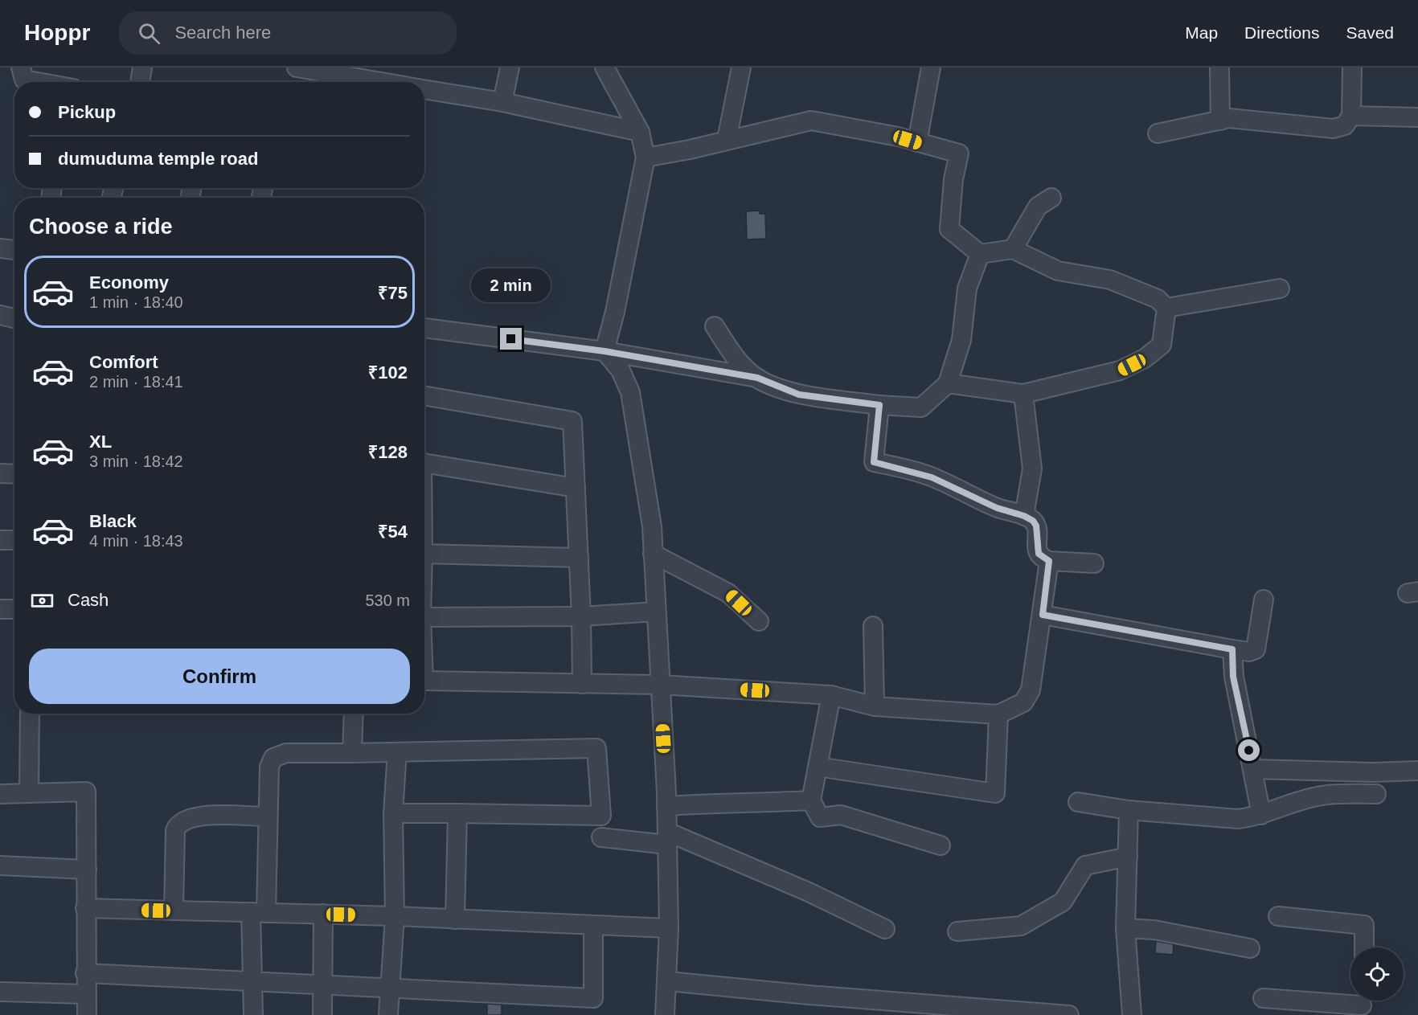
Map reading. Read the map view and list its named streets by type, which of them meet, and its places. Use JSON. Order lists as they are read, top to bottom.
{
  "page": {
    "header": "Hoppr",
    "search": "Search here",
    "nav": ["Map", "Directions", "Saved"],
    "banner": ["Pickup", "dumuduma temple road"],
    "heading": "Choose a ride",
    "list": [
      {
        "name": "Economy",
        "note": "1 min · 18:40",
        "value": "₹75"
      },
      {
        "name": "Comfort",
        "note": "2 min · 18:41",
        "value": "₹102"
      },
      {
        "name": "XL",
        "note": "3 min · 18:42",
        "value": "₹128"
      },
      {
        "name": "Black",
        "note": "4 min · 18:43",
        "value": "₹54"
      }
    ],
    "bubble": "2 min",
    "pay": ["Cash", "530 m"],
    "buttons": "Confirm"
  }
}
